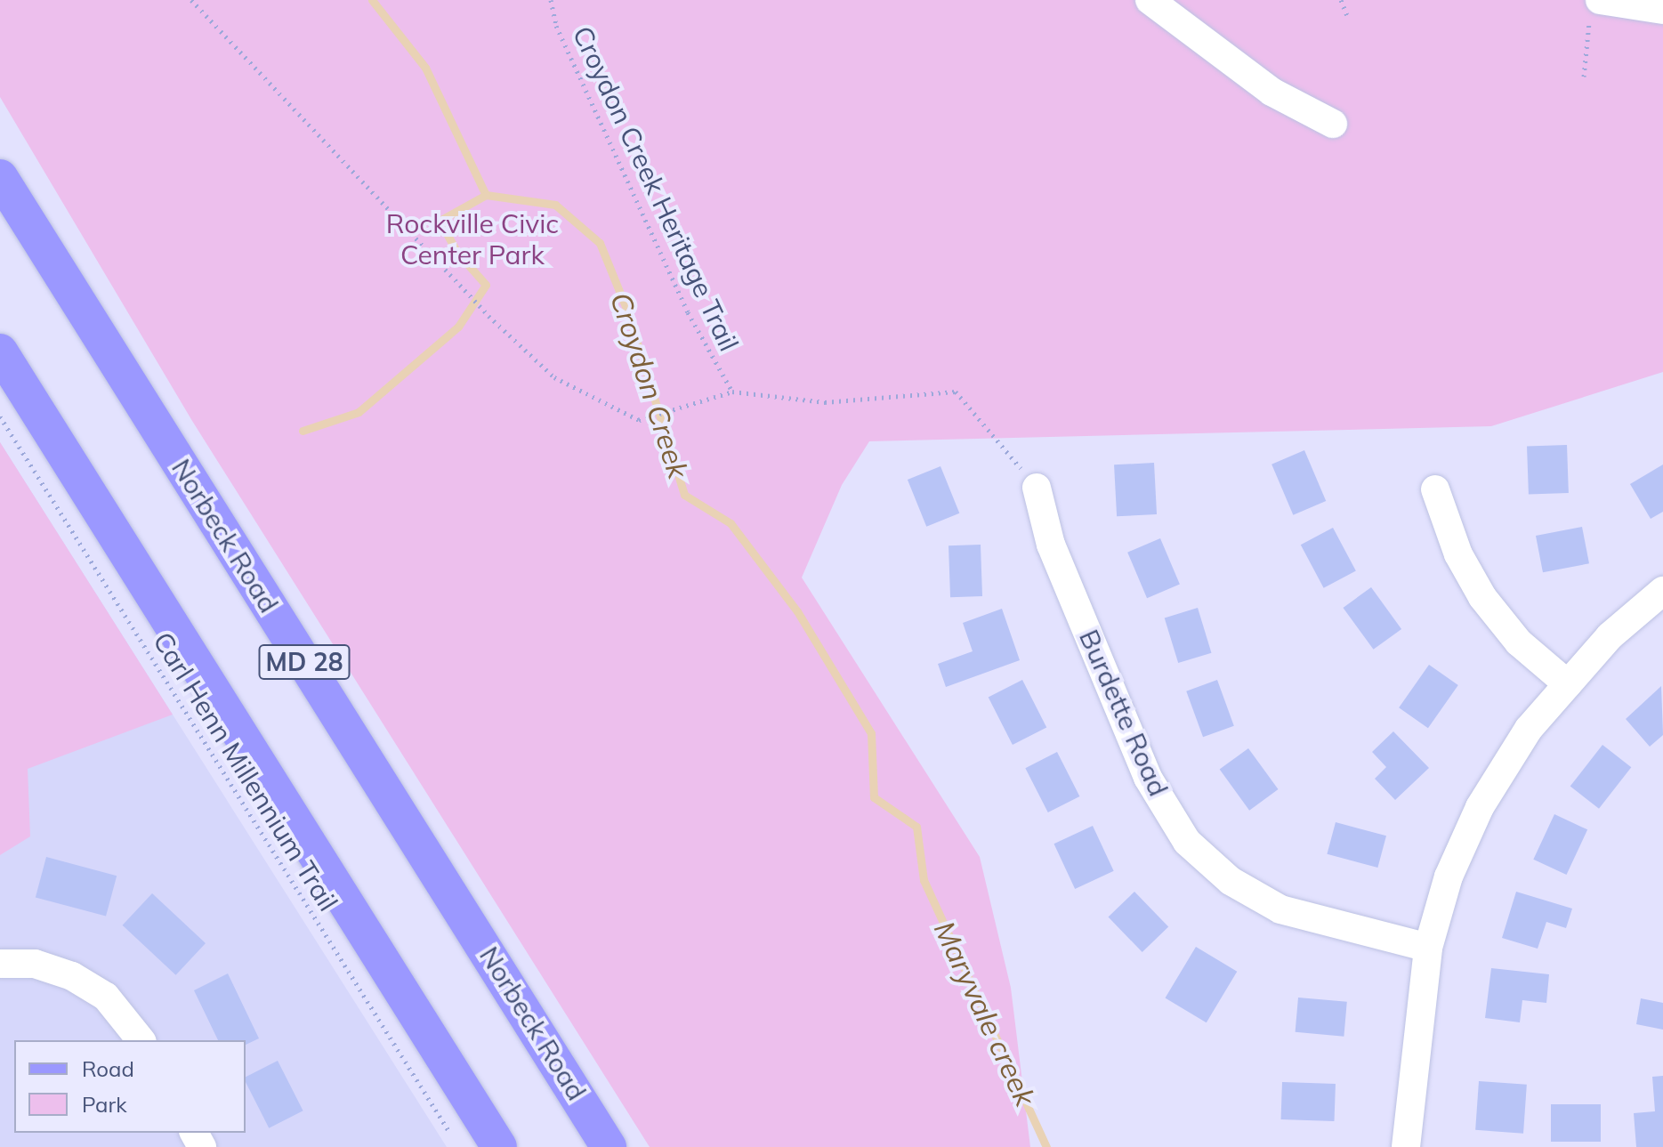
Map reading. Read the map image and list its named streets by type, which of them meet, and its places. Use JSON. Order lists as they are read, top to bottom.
{
  "streets": {
    "main road": ["Norbeck Road", "MD 28"],
    "street": ["Burdette Road"],
    "path": ["Croydon Creek Heritage Trail", "Carl Henn Millennium Trail"]
  },
  "crossings": [
    ["Croydon Creek Heritage Trail", "Burdette Road"]
  ],
  "water": ["Croydon Creek", "Maryvale creek"],
  "parks": ["Rockville Civic Center Park"],
  "legend": ["Road", "Park"]
}
